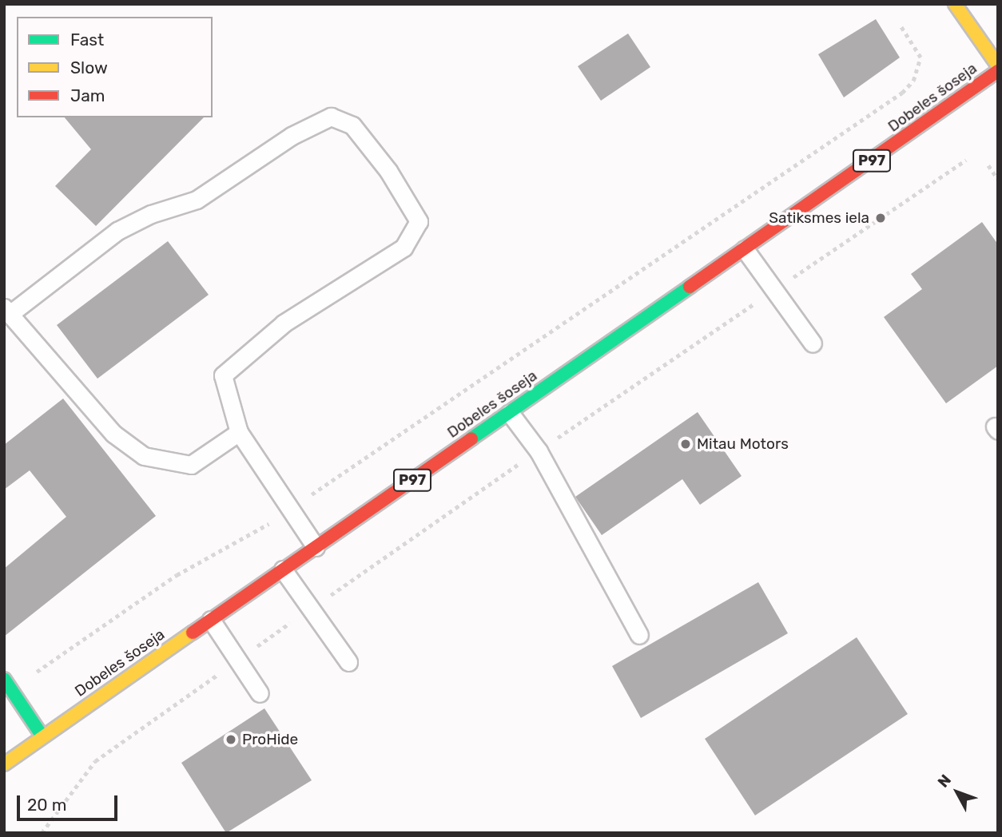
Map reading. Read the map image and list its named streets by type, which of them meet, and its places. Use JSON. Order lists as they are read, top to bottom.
{
  "streets": {
    "main road": ["Dobeles šoseja", "P97"]
  },
  "places": ["Satiksmes iela", "Mitau Motors", "ProHide"],
  "legend": ["Fast", "Slow", "Jam"],
  "scale_bar": "20 m",
  "north": "top left"
}
